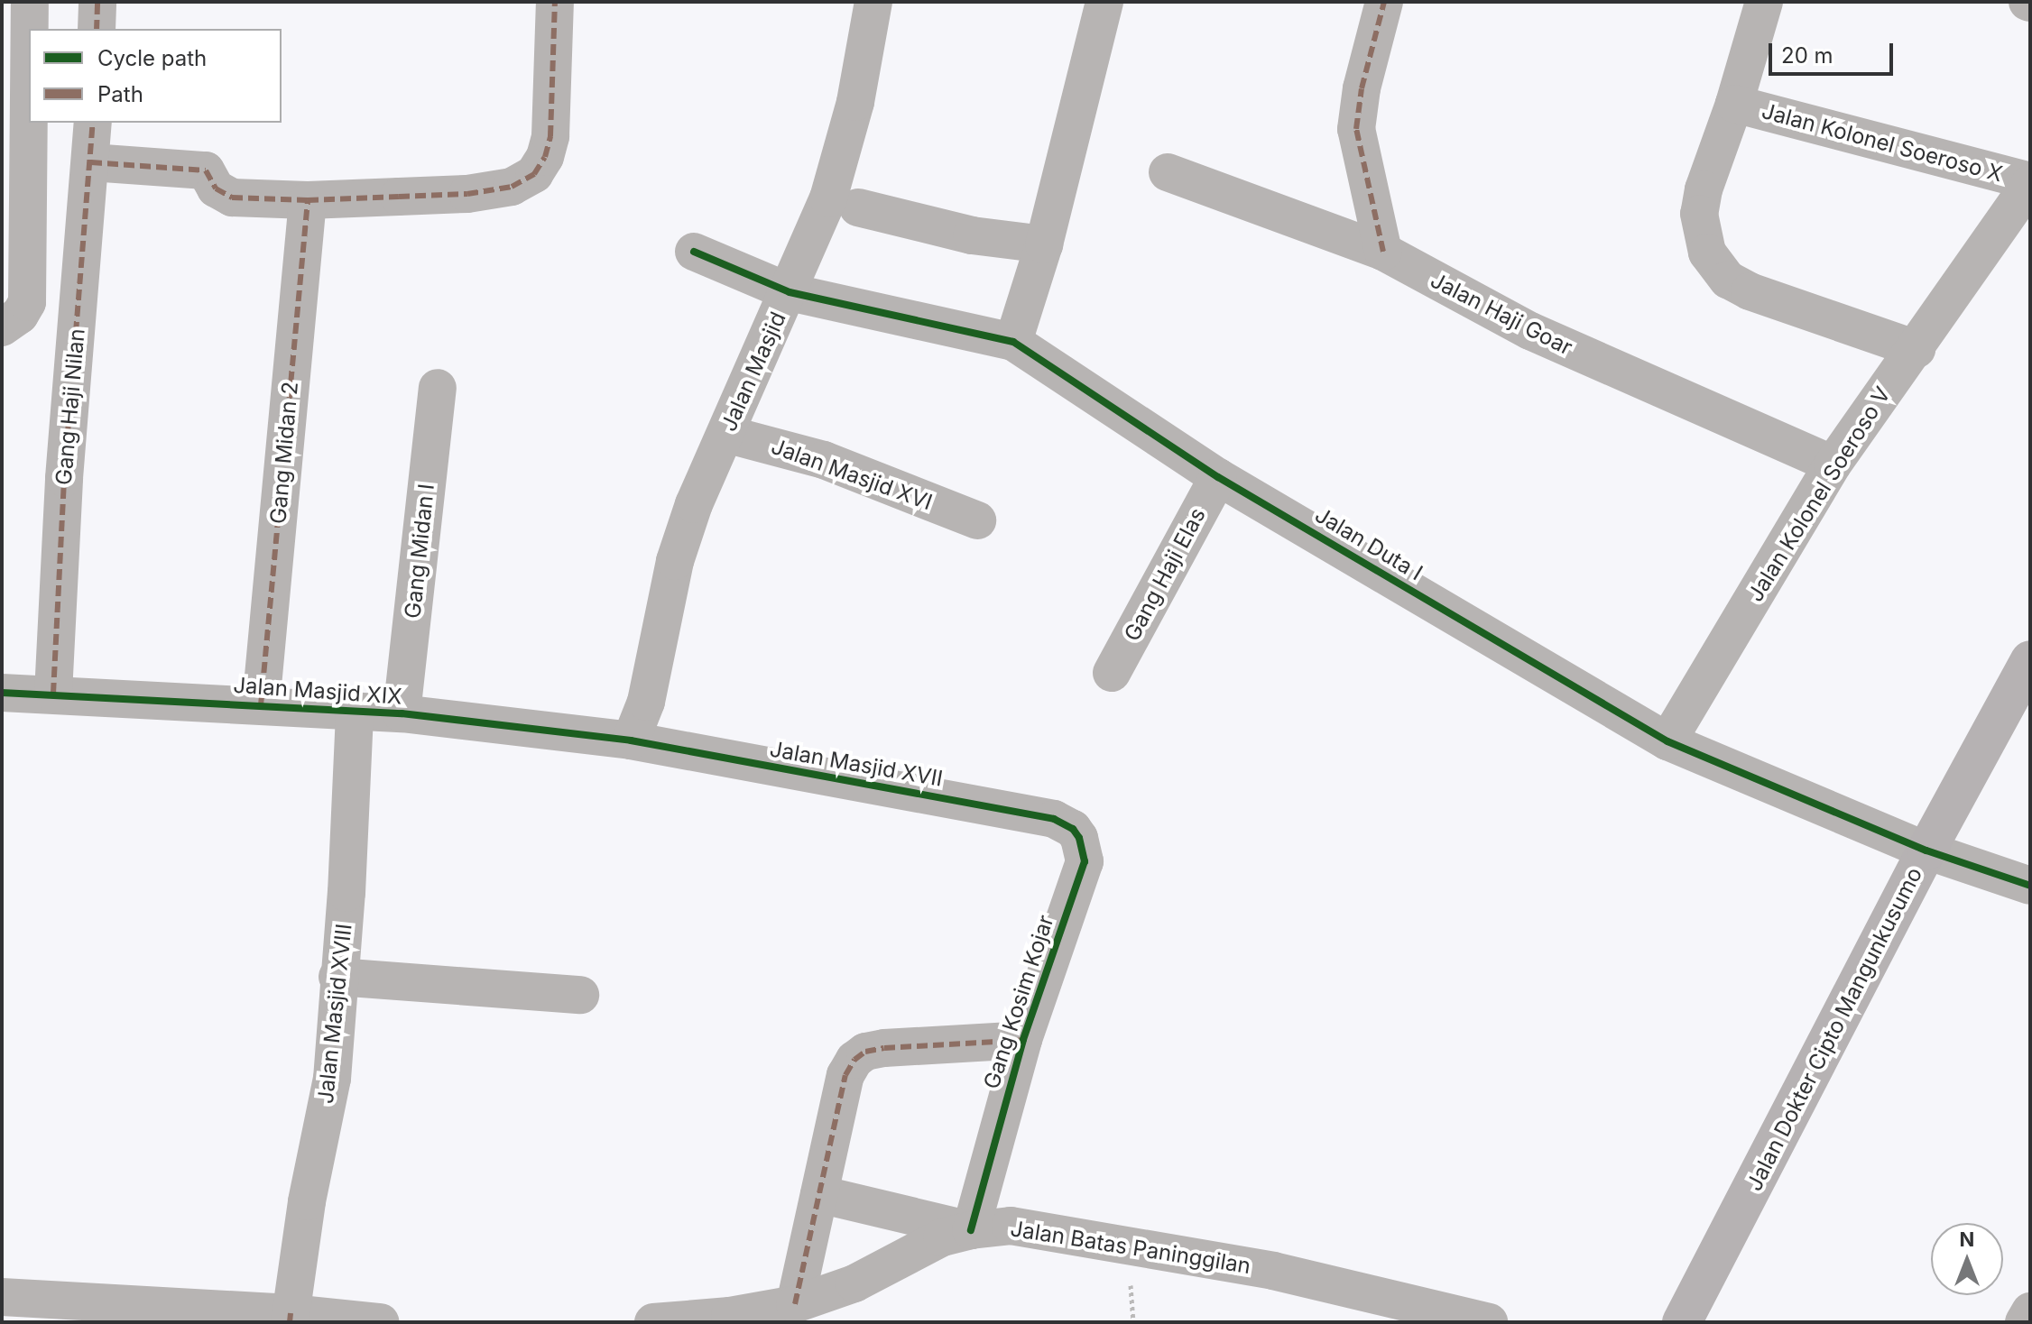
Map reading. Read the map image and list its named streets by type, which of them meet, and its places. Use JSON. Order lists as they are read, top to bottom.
{
  "streets": {
    "main road": ["Jalan Dokter Cipto Mangunkusumo"],
    "street": [
      "Jalan Kolonel Soeroso X",
      "Jalan Haji Goar",
      "Jalan Masjid",
      "Gang Haji Nilan",
      "Gang Midan 2",
      "Jalan Masjid XVI",
      "Jalan Kolonel Soeroso V",
      "Jalan Duta I",
      "Gang Midan I",
      "Gang Haji Elas",
      "Jalan Masjid XIX",
      "Jalan Masjid XVII",
      "Gang Kosim Kojar",
      "Jalan Masjid XVIII",
      "Jalan Batas Paninggilan"
    ]
  },
  "crossings": [
    ["Jalan Kolonel Soeroso X", "Jalan Kolonel Soeroso V"],
    ["Jalan Haji Goar", "Jalan Kolonel Soeroso V"],
    ["Jalan Masjid", "Jalan Masjid XVI"],
    ["Jalan Masjid", "Jalan Duta I"],
    ["Jalan Masjid", "Jalan Masjid XIX"],
    ["Jalan Masjid", "Jalan Masjid XVII"],
    ["Gang Haji Nilan", "Jalan Masjid XIX"],
    ["Gang Midan 2", "Jalan Masjid XIX"],
    ["Jalan Kolonel Soeroso V", "Jalan Duta I"],
    ["Jalan Duta I", "Gang Haji Elas"],
    ["Jalan Duta I", "Jalan Dokter Cipto Mangunkusumo"],
    ["Gang Midan I", "Jalan Masjid XIX"],
    ["Jalan Masjid XIX", "Jalan Masjid XVII"],
    ["Jalan Masjid XIX", "Jalan Masjid XVIII"],
    ["Jalan Masjid XVII", "Gang Kosim Kojar"],
    ["Gang Kosim Kojar", "Jalan Batas Paninggilan"]
  ],
  "legend": ["Cycle path", "Path"],
  "scale_bar": "20 m",
  "north": "top"
}
